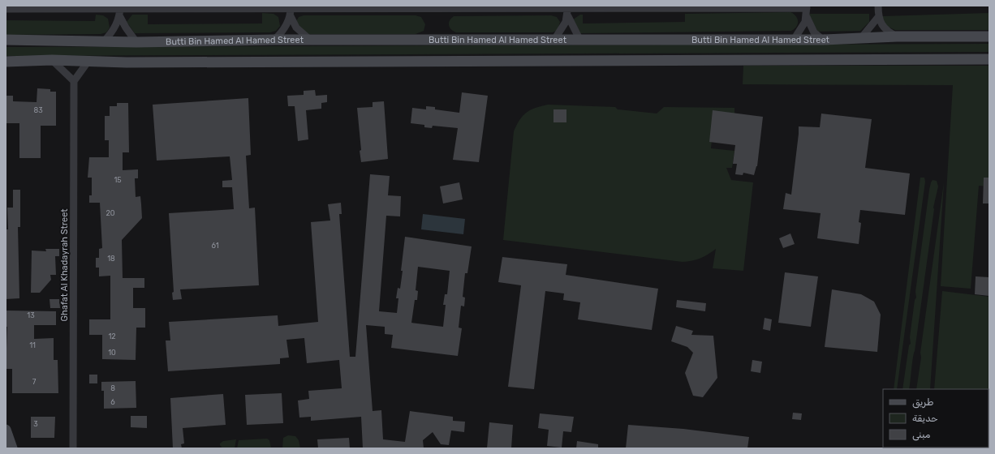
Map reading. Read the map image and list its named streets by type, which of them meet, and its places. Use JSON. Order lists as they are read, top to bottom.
{
  "streets": {
    "street": ["Butti Bin Hamed Al Hamed Street", "Ghafat Al Khadayrah Street"]
  },
  "house_numbers": [
    "83",
    "15",
    "20",
    "61",
    "18",
    "13",
    "12",
    "11",
    "10",
    "7",
    "8",
    "6",
    "3"
  ],
  "legend": ["طريق", "حديقة", "مبنى"]
}
